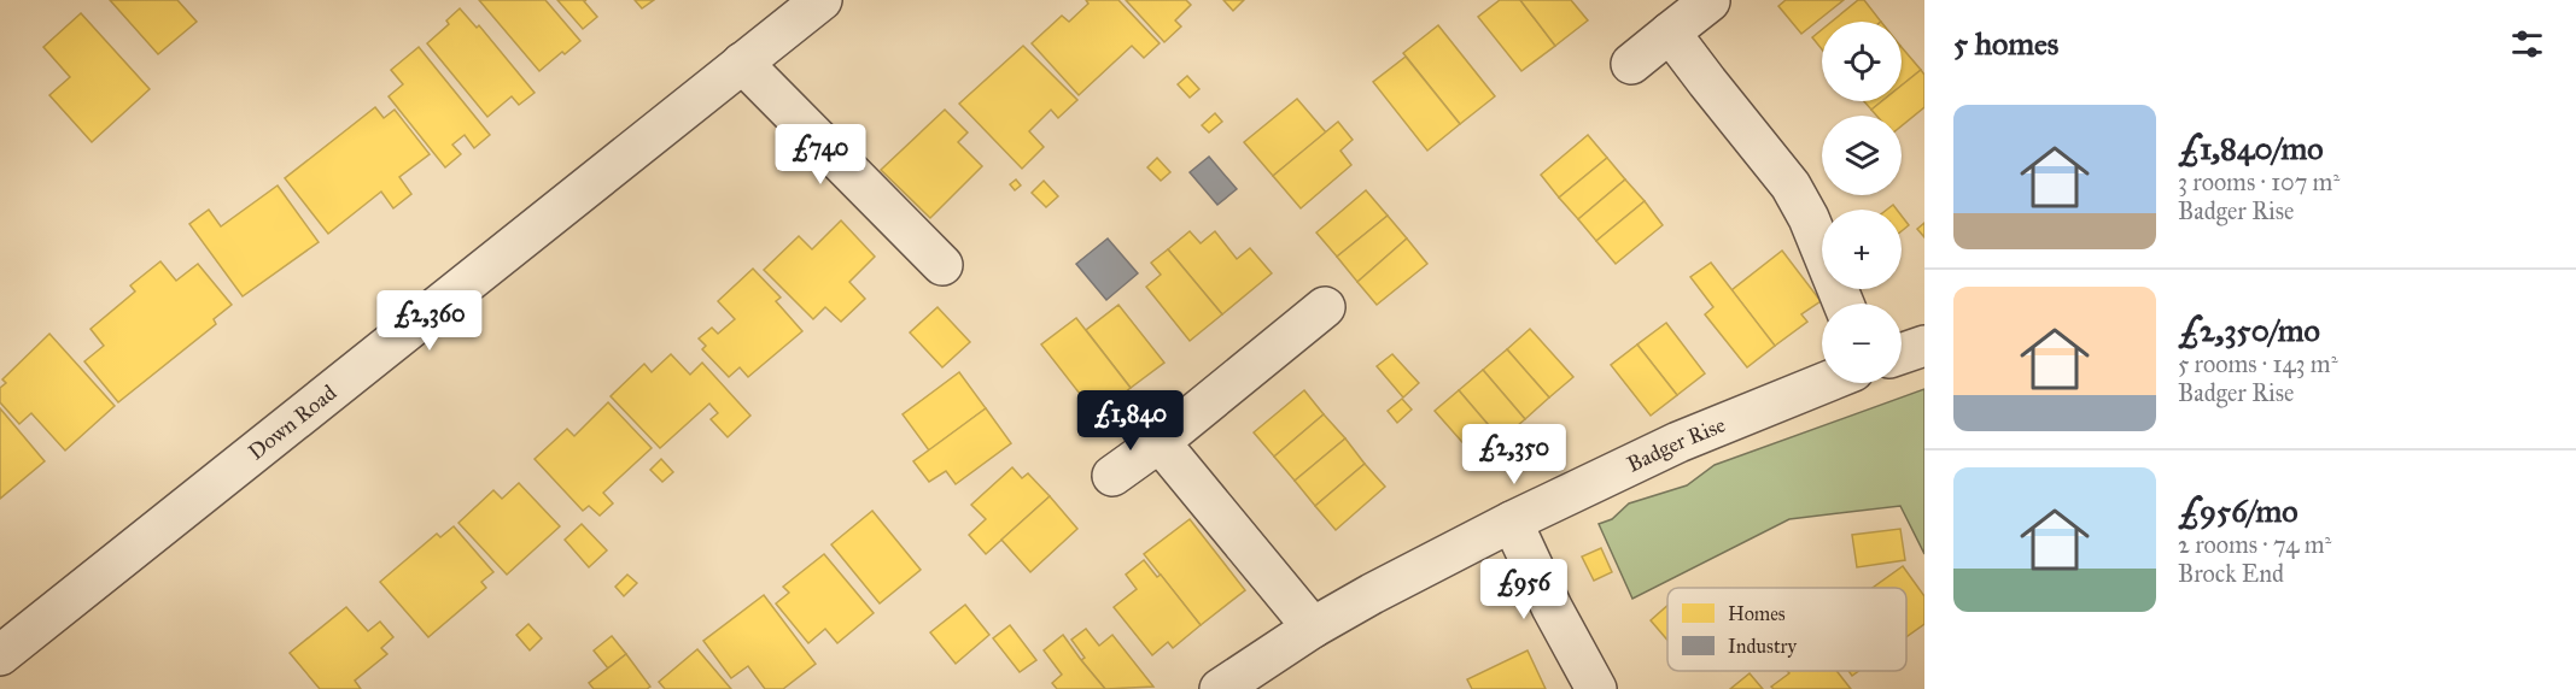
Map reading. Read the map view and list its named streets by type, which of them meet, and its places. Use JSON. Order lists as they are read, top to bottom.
{
  "streets": {
    "street": ["Down Road", "Badger Rise"]
  },
  "legend": ["Homes", "Industry"],
  "page": {
    "heading": "5 homes",
    "map_buttons": ["+", "−"],
    "list": [
      {
        "name": "£1,840/mo",
        "note": "3 rooms · 107 m² · Badger Rise"
      },
      {
        "name": "£2,350/mo",
        "note": "5 rooms · 143 m² · Badger Rise"
      },
      {
        "name": "£956/mo",
        "note": "2 rooms · 74 m² · Brock End"
      }
    ],
    "price": [
      "£740",
      "£2,360",
      "£1,840",
      "£2,350",
      "£956"
    ]
  }
}
